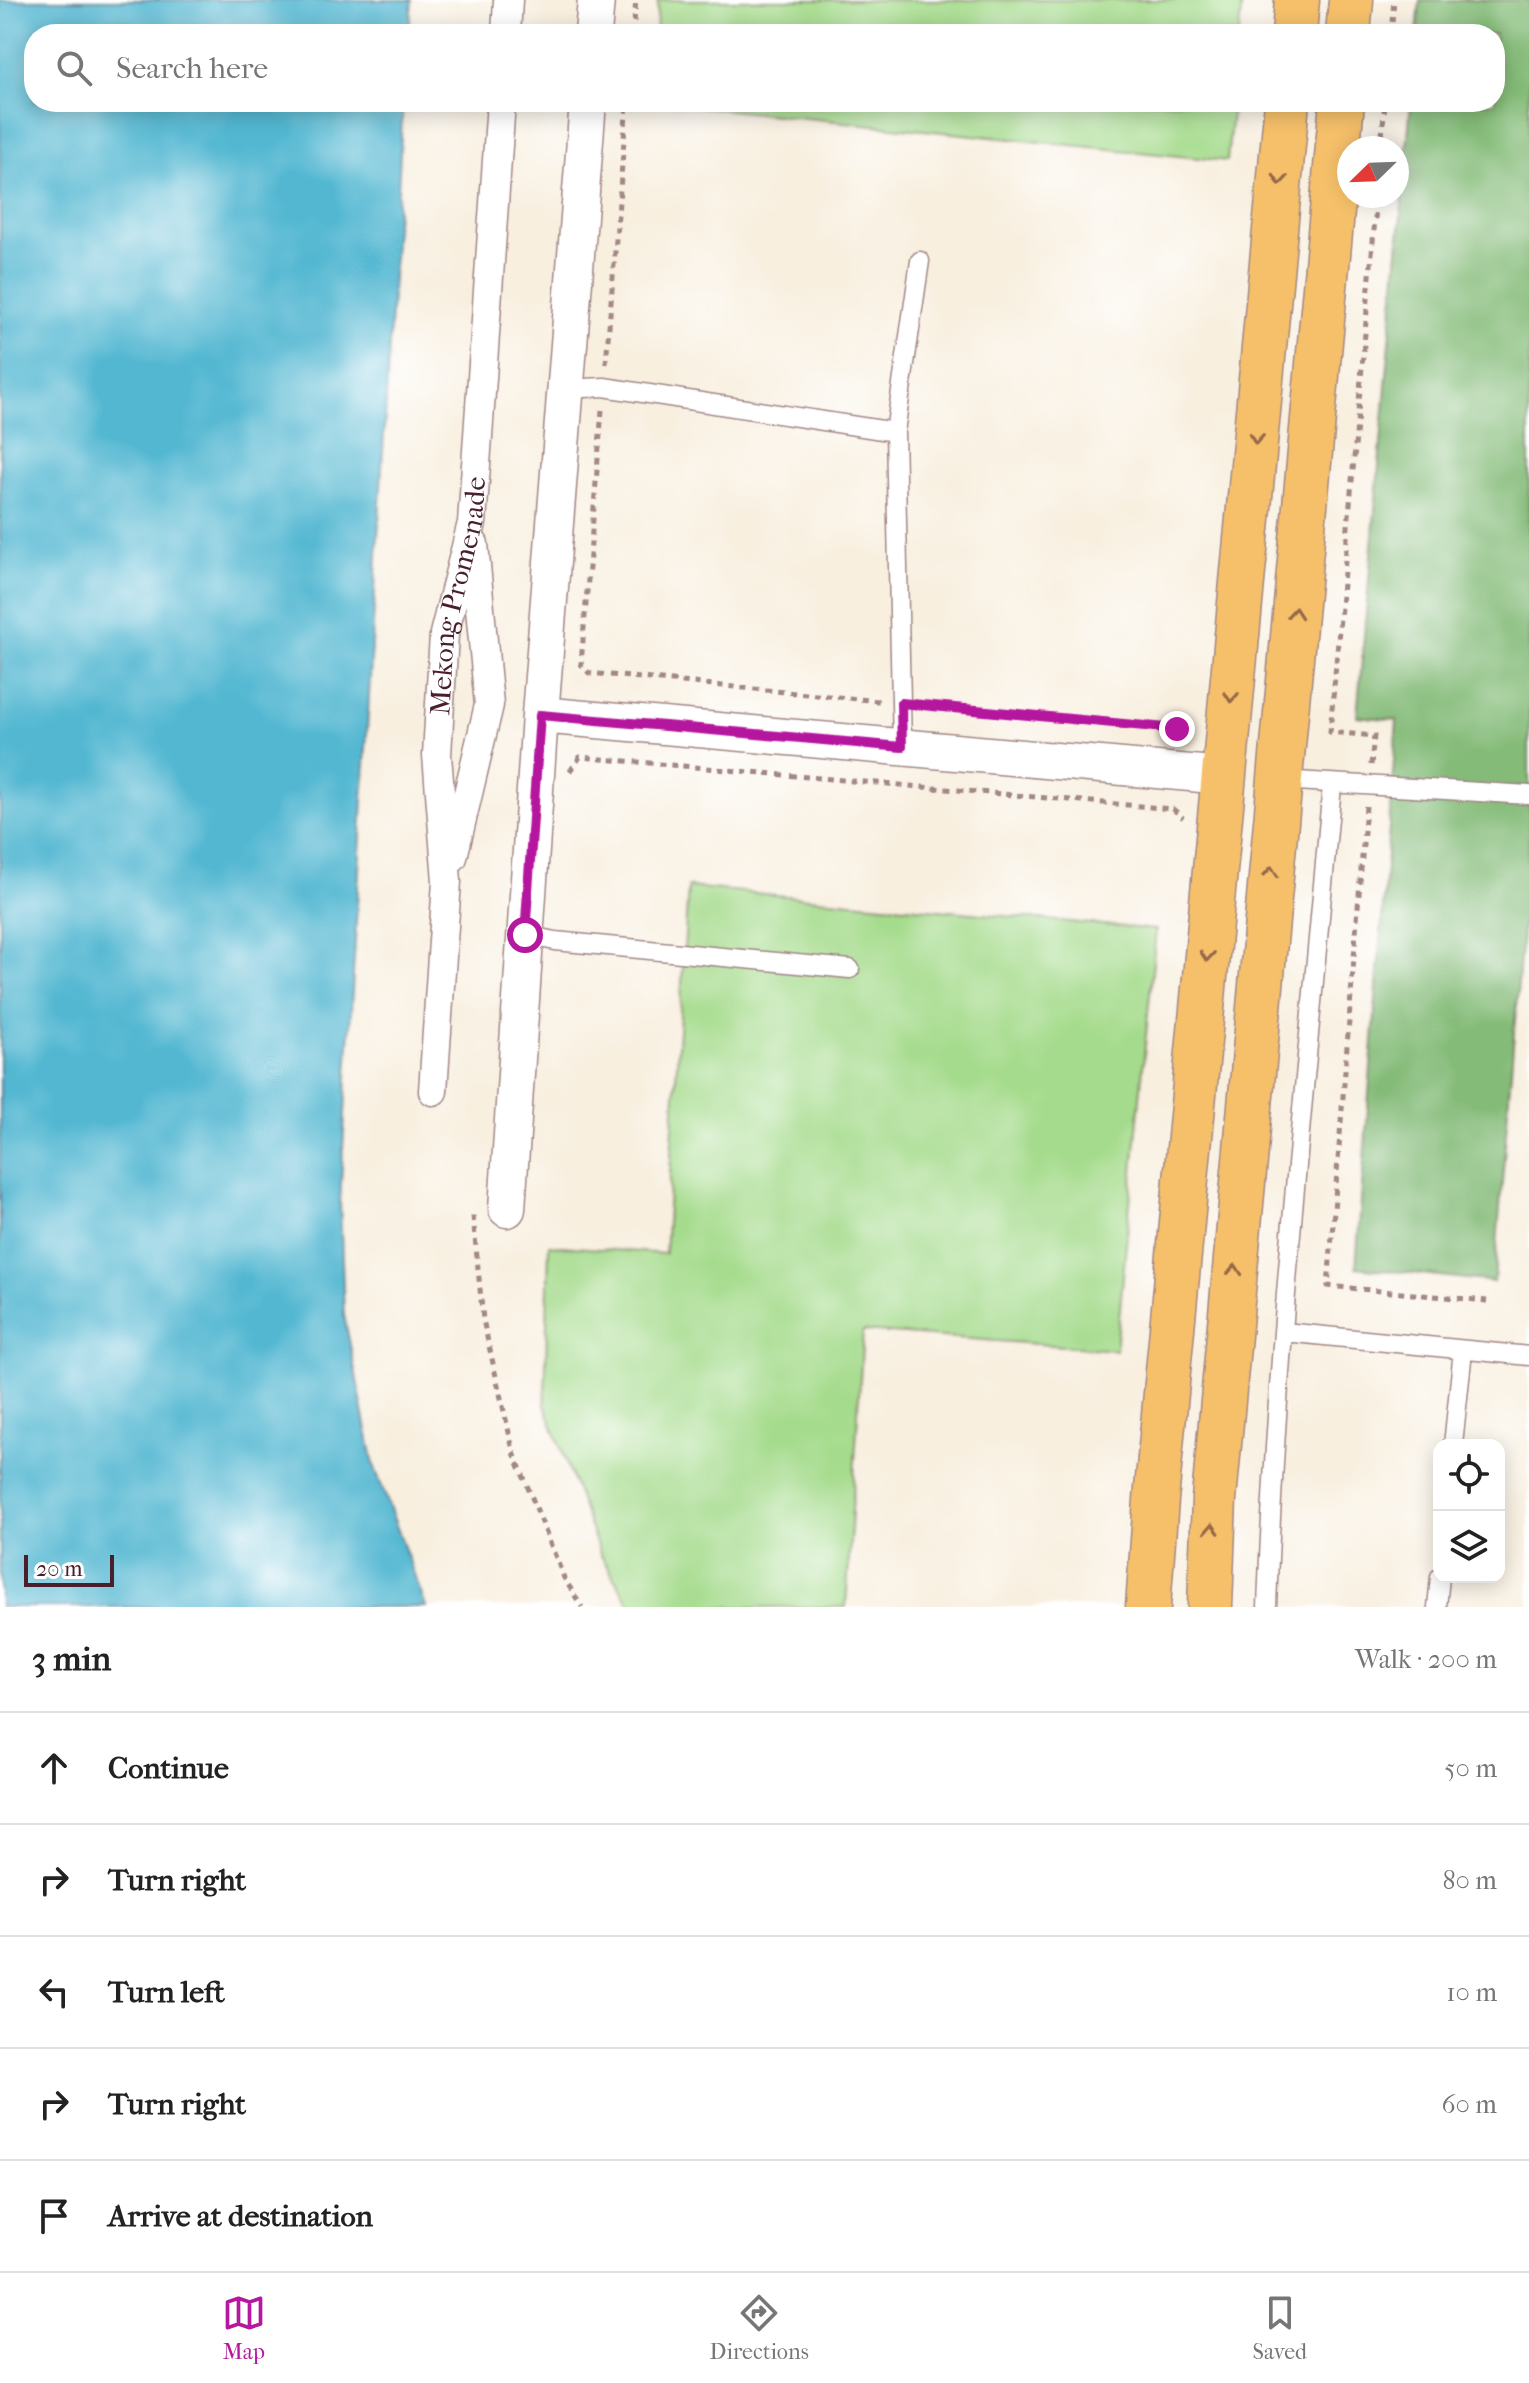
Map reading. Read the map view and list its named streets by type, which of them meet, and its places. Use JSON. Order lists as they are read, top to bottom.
{
  "streets": {
    "street": ["Mekong Promenade"]
  },
  "scale_bar": "20 m",
  "north": "bottom left",
  "page": {
    "search": "Search here",
    "scale": "20 m",
    "heading": ["3 min", "Walk · 200 m"],
    "list": [
      ["Continue", "50 m"],
      ["Turn right", "80 m"],
      ["Turn left", "10 m"],
      ["Turn right", "60 m"],
      "Arrive at destination"
    ],
    "nav": ["Map", "Directions", "Saved"]
  }
}
